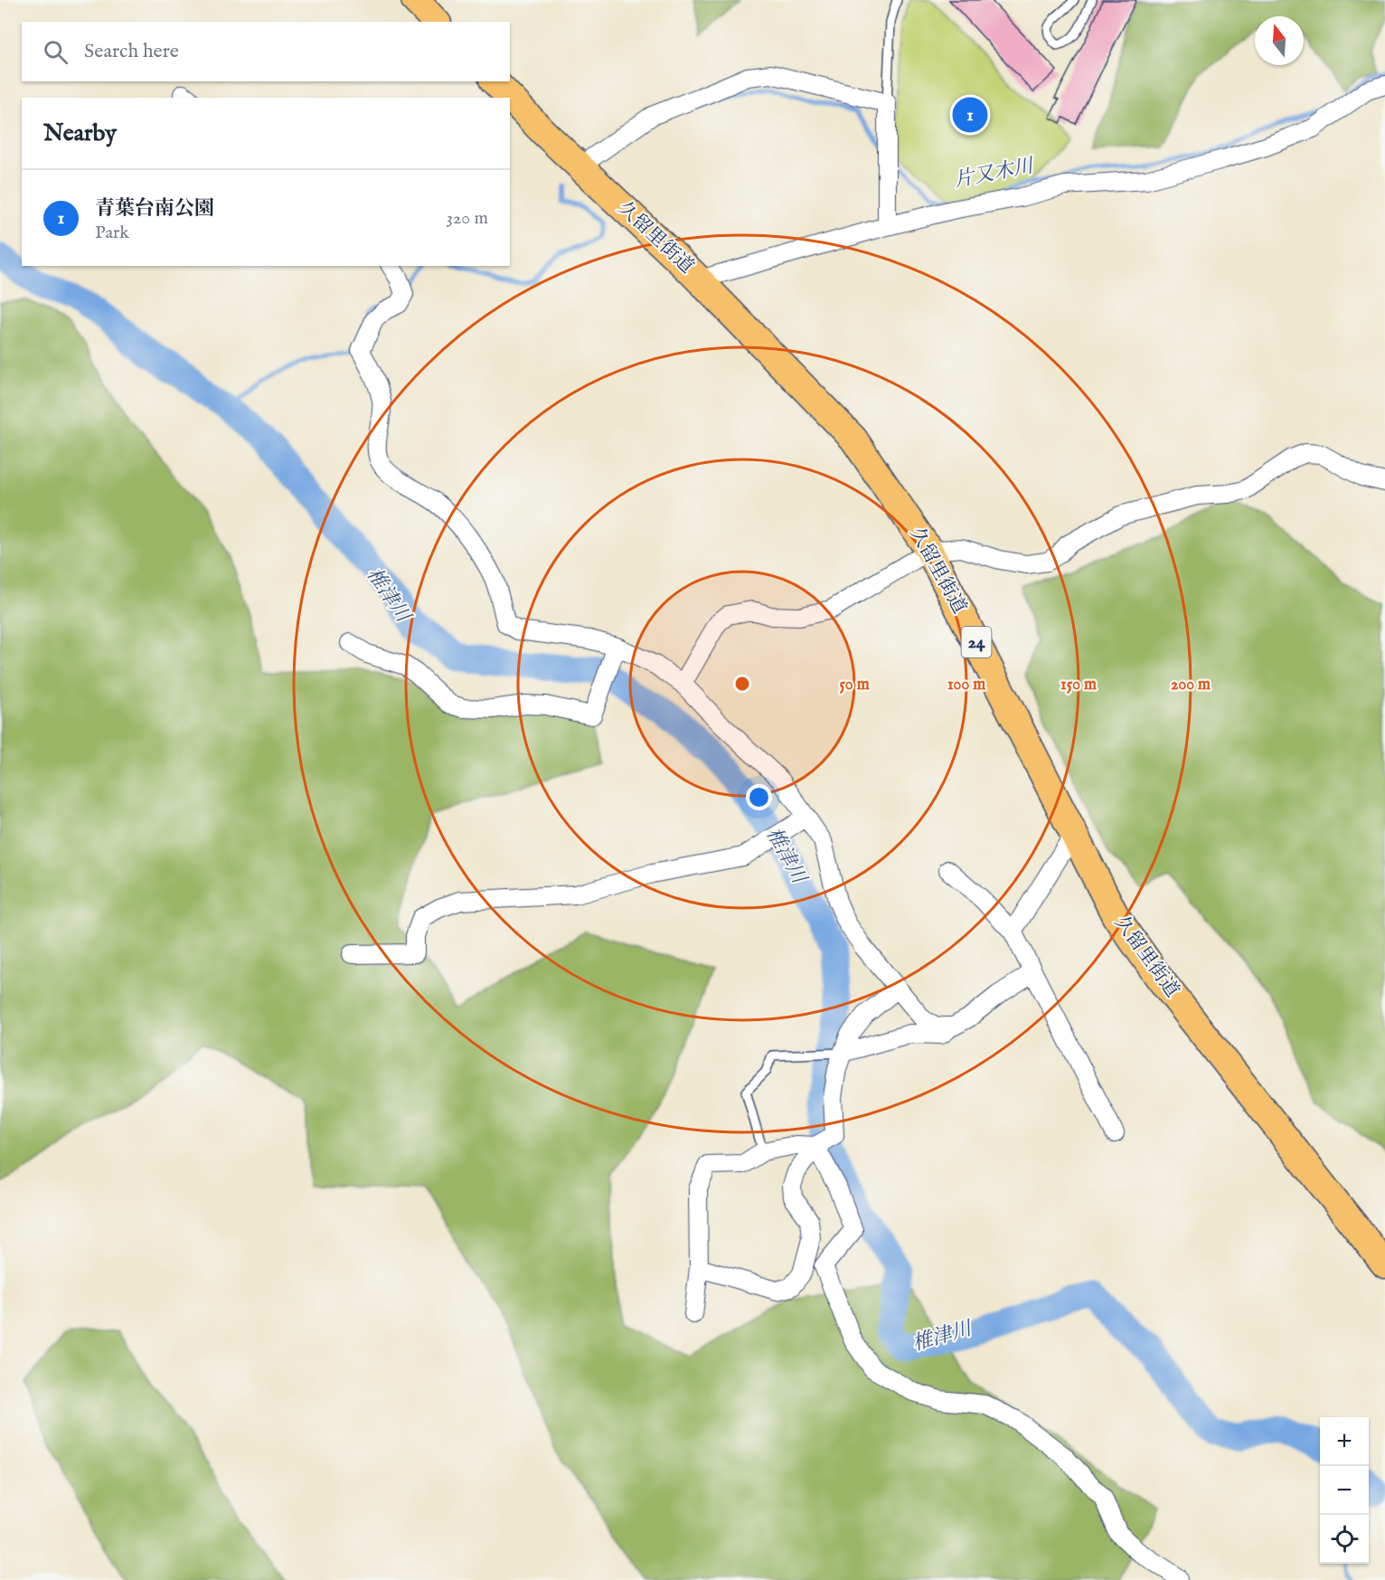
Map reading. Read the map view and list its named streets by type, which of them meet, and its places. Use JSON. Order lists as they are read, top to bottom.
{
  "streets": {
    "main road": ["久留里街道", "24"]
  },
  "water": ["片又木川", "椎津川"],
  "north": "top",
  "page": {
    "search": "Search here",
    "pins": "1",
    "heading": "Nearby",
    "list": [
      {
        "mark": "1",
        "name": "青葉台南公園",
        "note": "Park",
        "value": "320 m"
      }
    ],
    "map_buttons": ["+", "−"]
  },
  "rings": [
    "50 m",
    "100 m",
    "150 m",
    "200 m"
  ]
}
